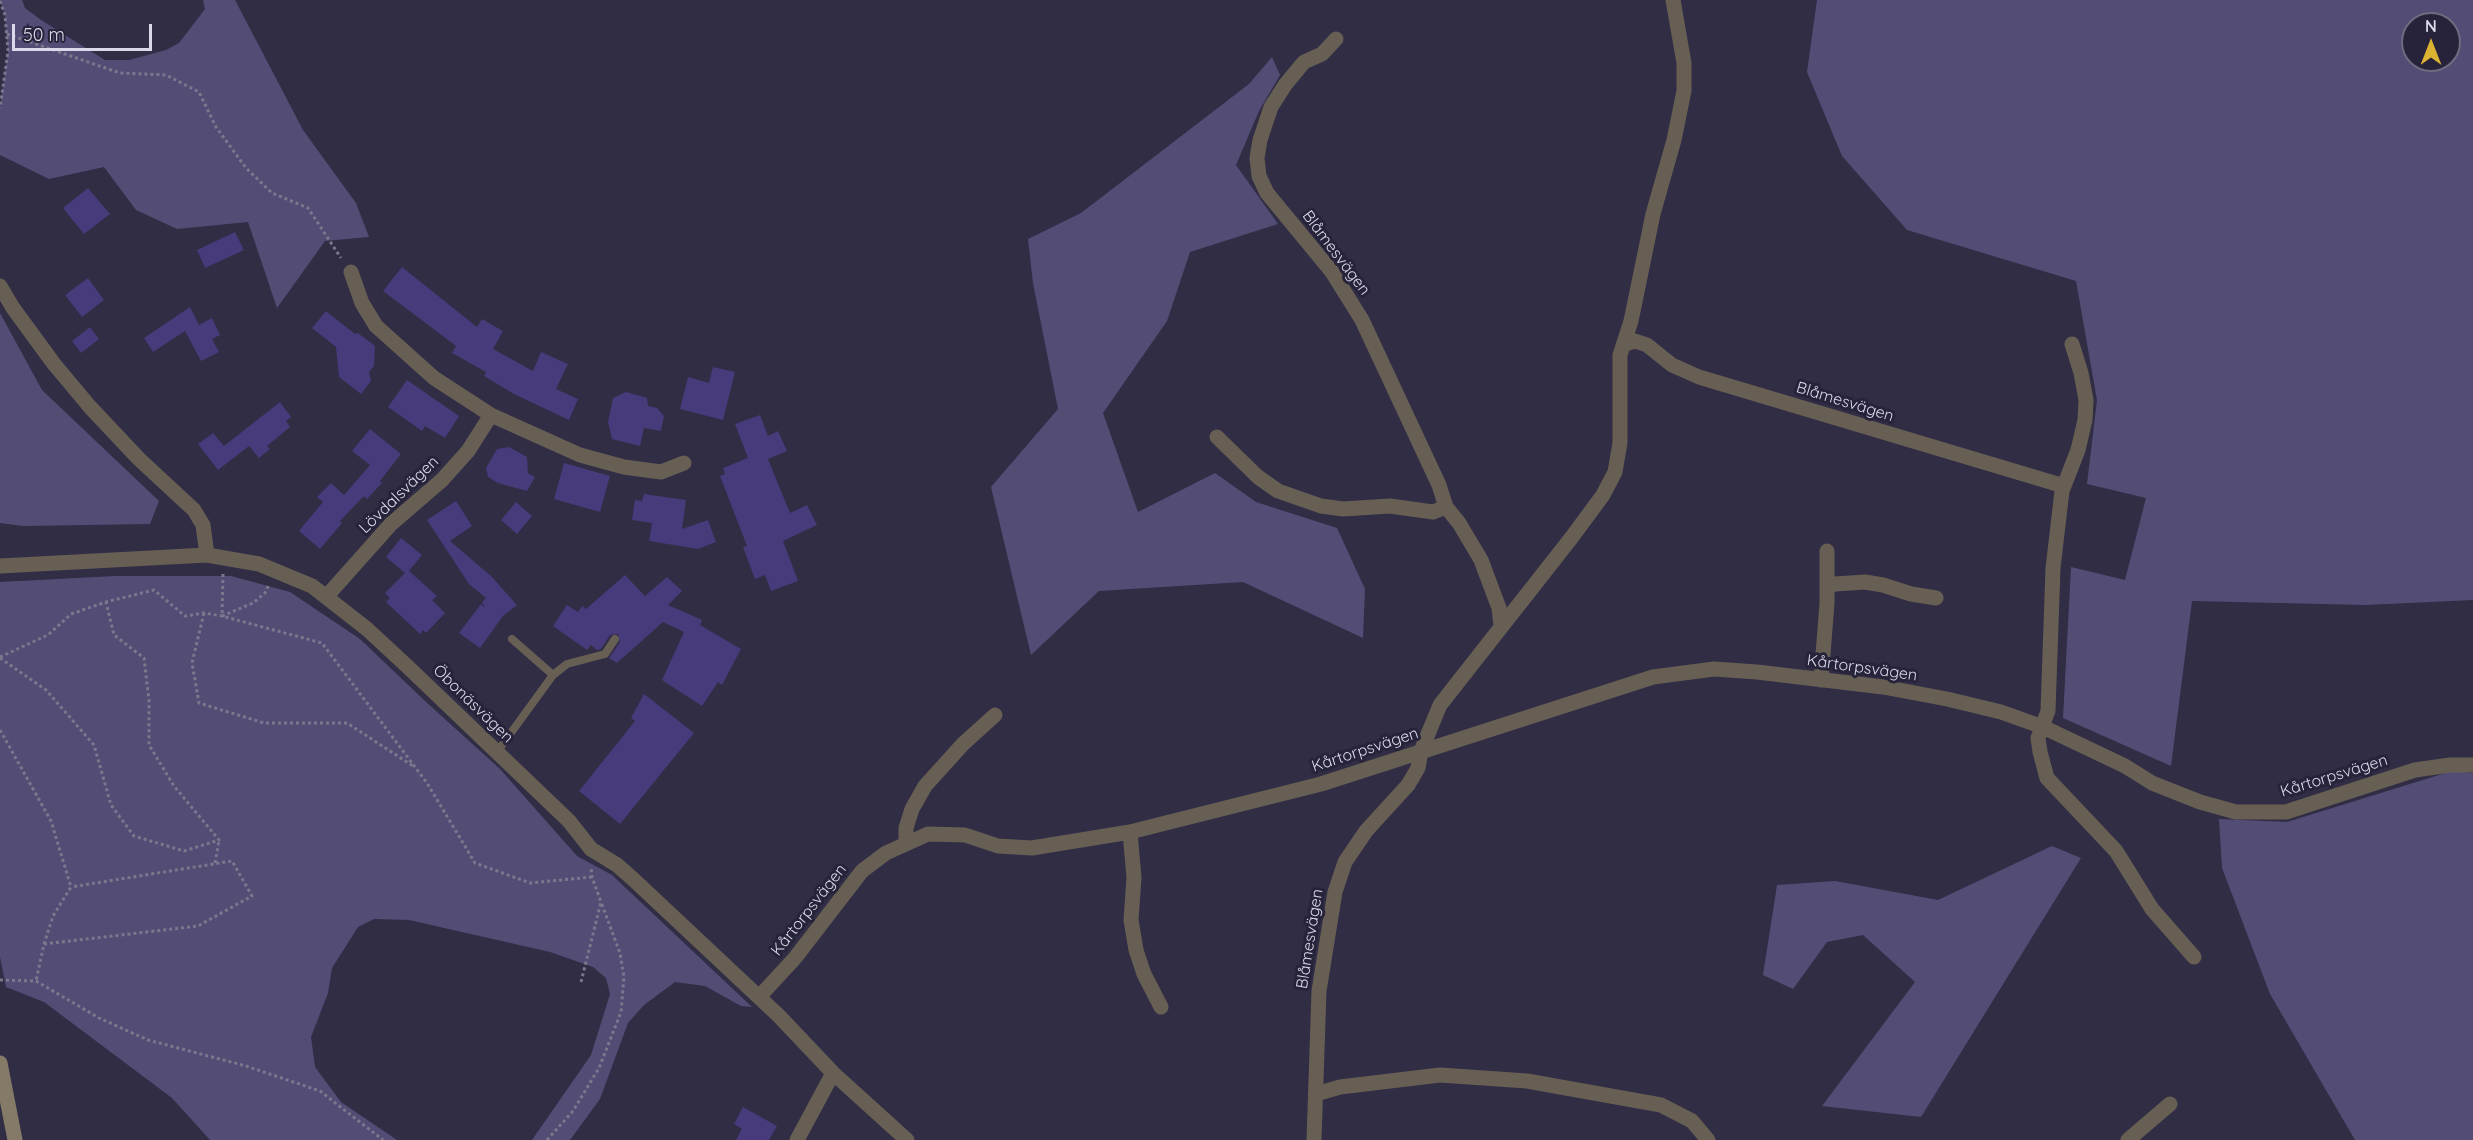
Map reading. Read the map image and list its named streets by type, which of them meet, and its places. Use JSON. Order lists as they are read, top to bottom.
{
  "streets": {
    "street": [
      "Blåmesvägen",
      "Lövdalsvägen",
      "Kårtorpsvägen",
      "Öbonäsvägen"
    ]
  },
  "crossings": [
    ["Blåmesvägen", "Kårtorpsvägen"],
    ["Lövdalsvägen", "Öbonäsvägen"],
    ["Kårtorpsvägen", "Öbonäsvägen"]
  ],
  "scale_bar": "50 m",
  "north": "top"
}
